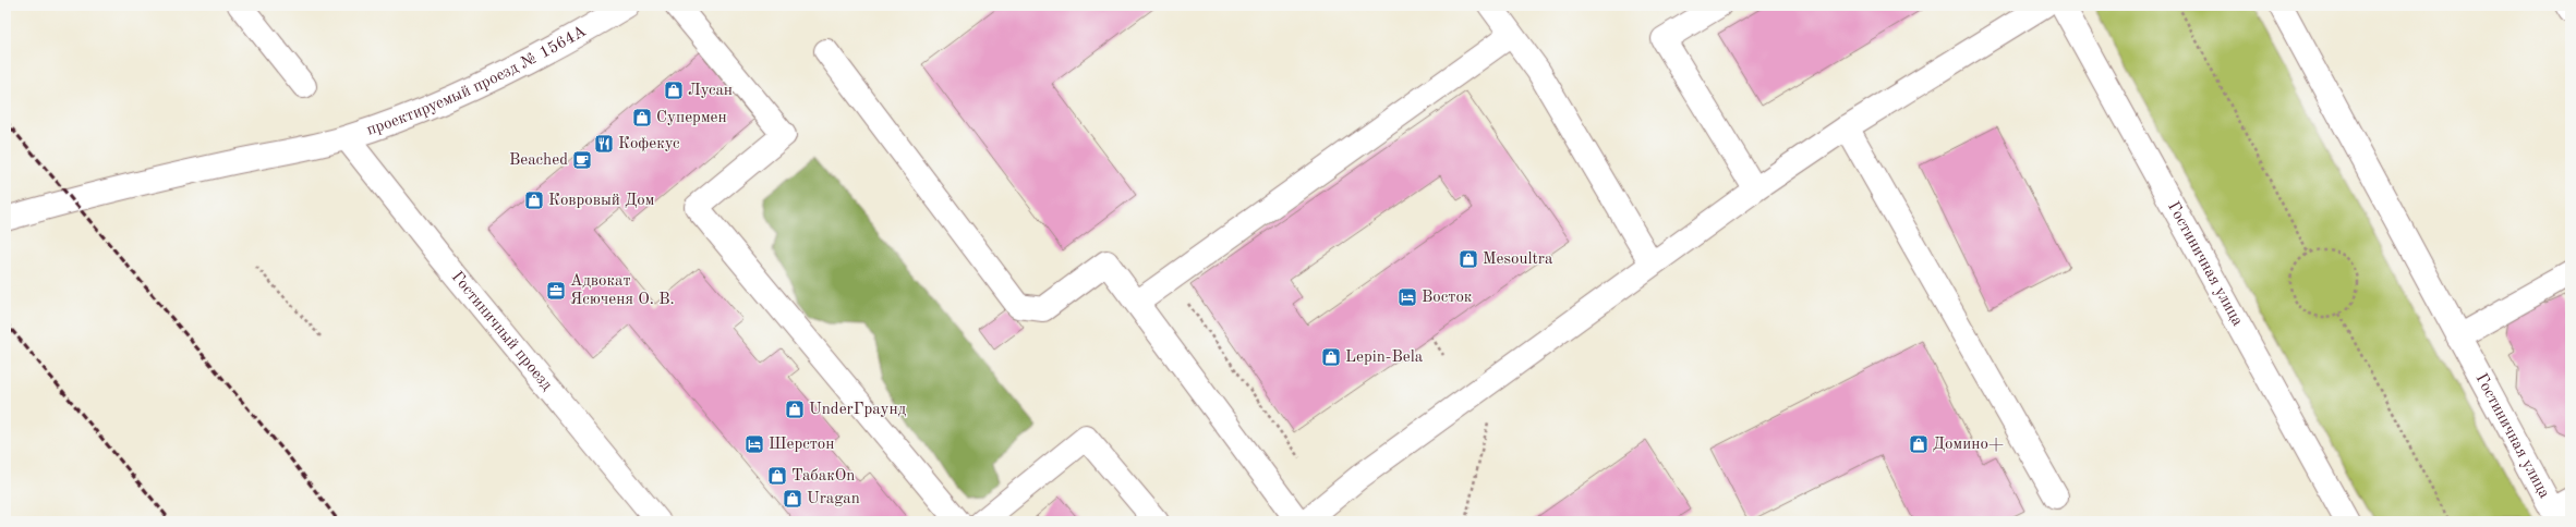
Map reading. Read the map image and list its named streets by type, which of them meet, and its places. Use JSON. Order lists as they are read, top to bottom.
{
  "streets": {
    "street": ["проектируемый проезд № 1564А", "Гостиничная улица", "Гостиничный проезд"]
  },
  "crossings": [
    ["проектируемый проезд № 1564А", "Гостиничный проезд"]
  ],
  "places": {
    "shop": [
      "Лусан",
      "Супермен",
      "Ковровый Дом",
      "Mesoultra",
      "Lepin-Bela",
      "UnderГраунд",
      "Домино+",
      "ТабакOn",
      "Uragan"
    ],
    "restaurant": ["Кофекус"],
    "cafe": ["Beached"],
    "office": ["Адвокат Ясюченя О. В."],
    "hotel": ["Восток", "Шерстон"]
  }
}
